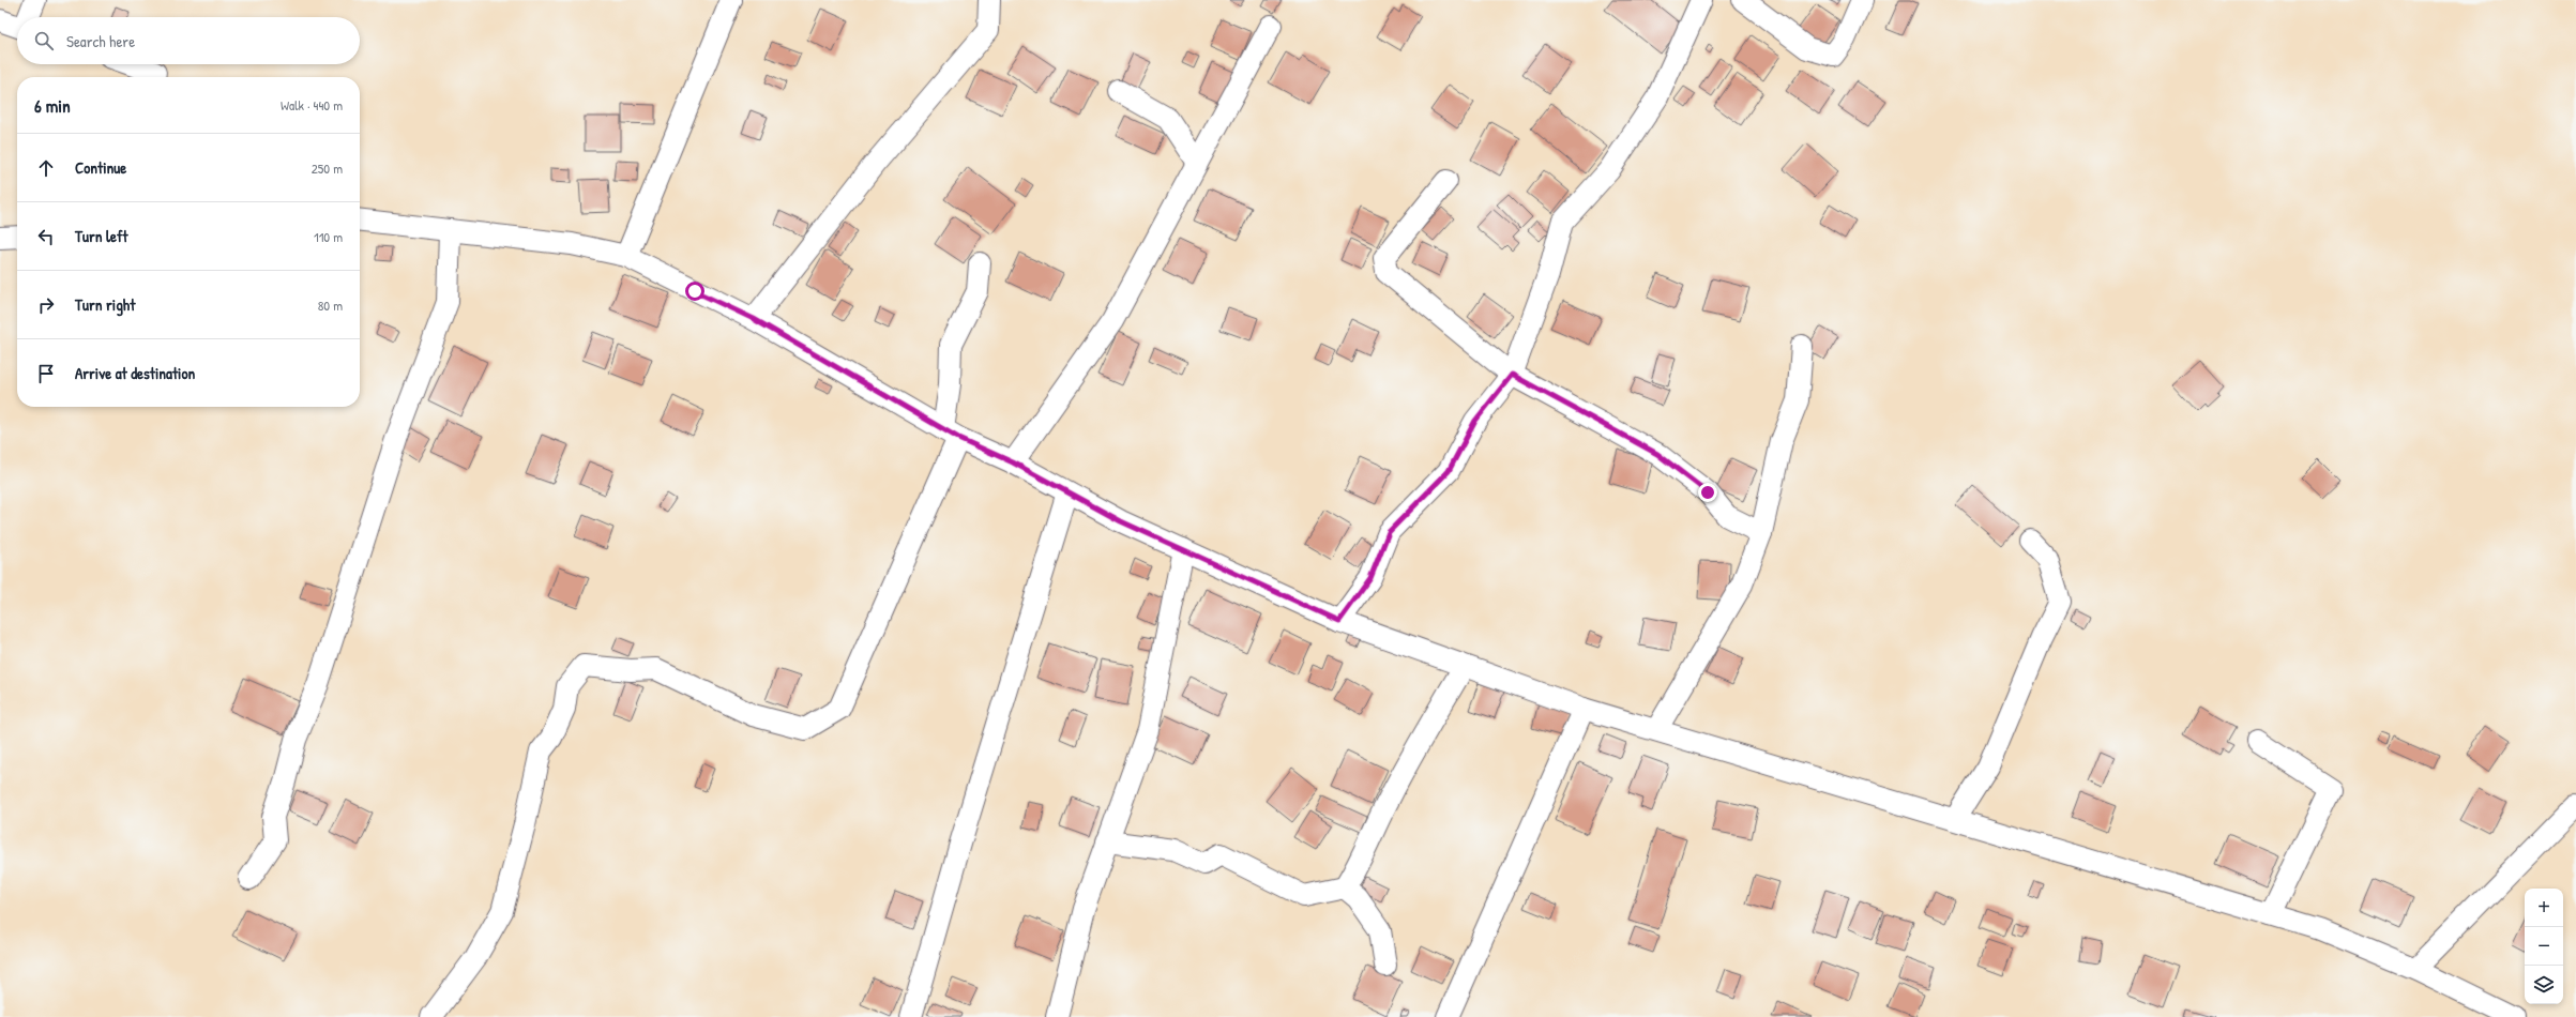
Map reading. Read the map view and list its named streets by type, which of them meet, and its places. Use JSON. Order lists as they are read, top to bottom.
{
  "page": {
    "search": "Search here",
    "heading": ["6 min", "Walk · 440 m"],
    "list": [
      ["Continue", "250 m"],
      ["Turn left", "110 m"],
      ["Turn right", "80 m"],
      "Arrive at destination"
    ],
    "map_buttons": ["+", "−"]
  }
}
